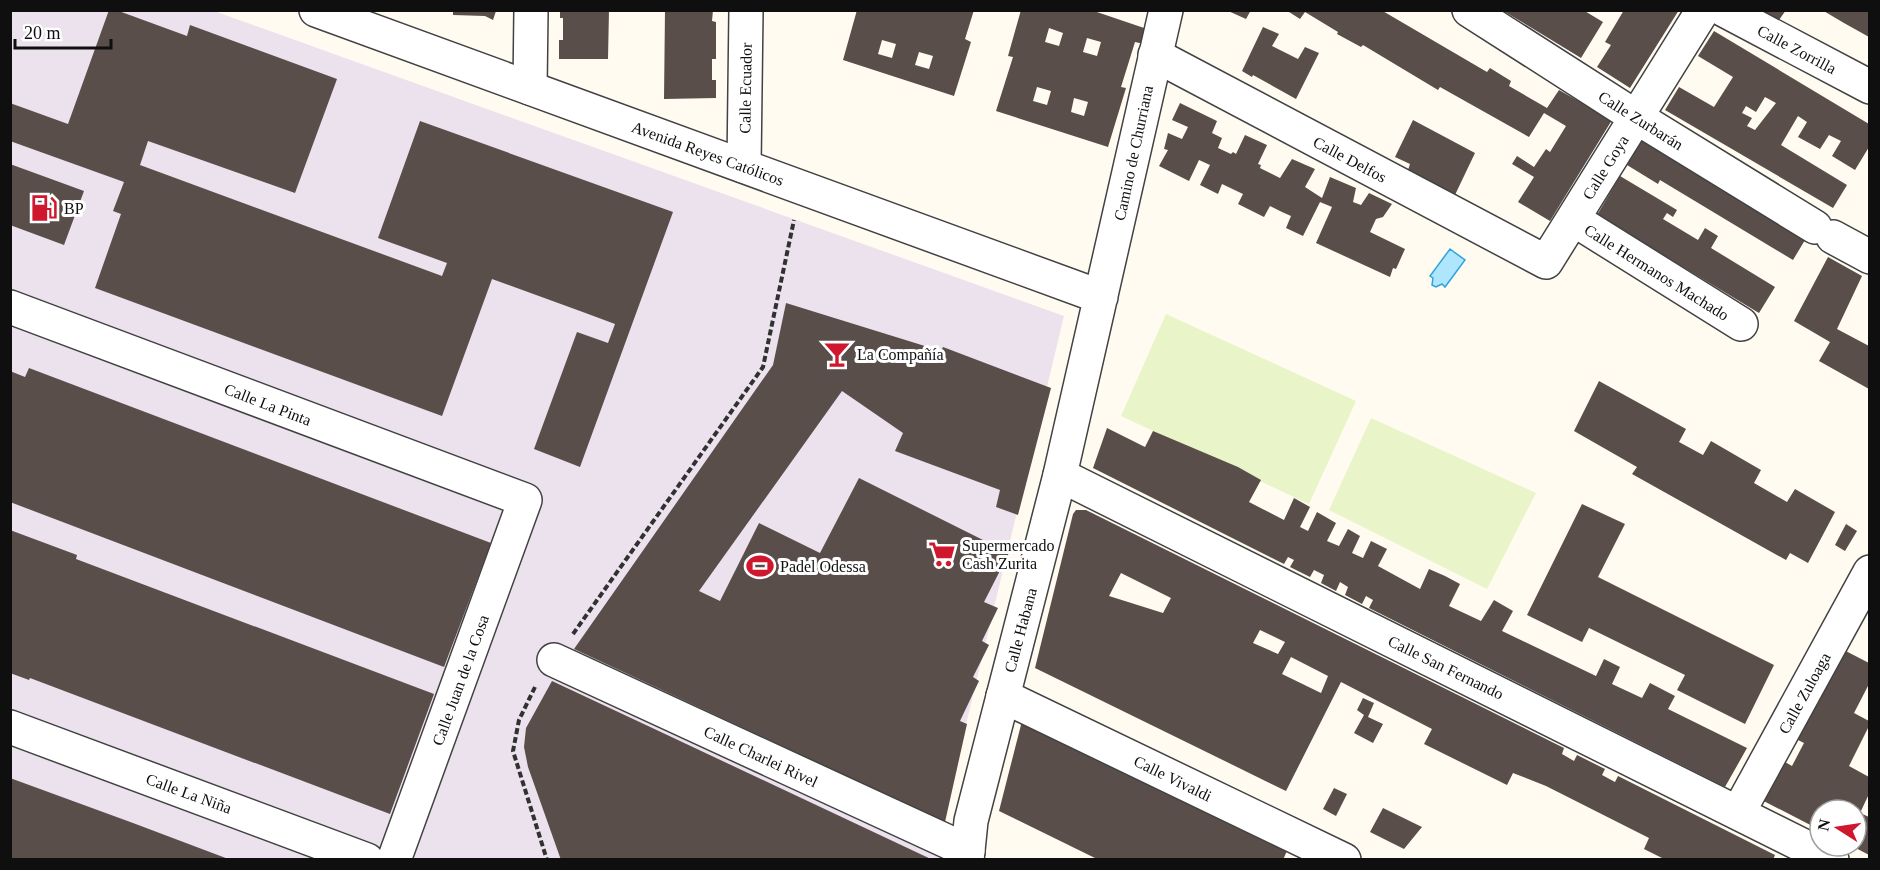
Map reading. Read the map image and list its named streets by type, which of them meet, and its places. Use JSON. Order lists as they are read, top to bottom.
{
  "streets": {
    "street": [
      "Calle Zorrilla",
      "Calle Ecuador",
      "Calle Zurbarán",
      "Avenida Reyes Católicos",
      "Camino de Churriana",
      "Calle Delfos",
      "Calle Goya",
      "Calle Hermanos Machado",
      "Calle La Pinta",
      "Calle Habana",
      "Calle San Fernando",
      "Calle Juan de la Cosa",
      "Calle Zuloaga",
      "Calle Charlei Rivel",
      "Calle Vivaldi",
      "Calle La Niña"
    ]
  },
  "crossings": [
    ["Calle Ecuador", "Avenida Reyes Católicos"],
    ["Calle Zurbarán", "Calle Goya"],
    ["Avenida Reyes Católicos", "Camino de Churriana"],
    ["Avenida Reyes Católicos", "Calle Habana"],
    ["Camino de Churriana", "Calle Delfos"],
    ["Camino de Churriana", "Calle Habana"],
    ["Calle Delfos", "Calle Goya"],
    ["Calle Goya", "Calle Hermanos Machado"],
    ["Calle La Pinta", "Calle Juan de la Cosa"],
    ["Calle Habana", "Calle San Fernando"],
    ["Calle Habana", "Calle Charlei Rivel"],
    ["Calle Habana", "Calle Vivaldi"],
    ["Calle San Fernando", "Calle Zuloaga"]
  ],
  "places": {
    "fuel station": ["BP"],
    "bar": ["La Compañía"],
    "supermarket": ["Supermercado Cash Zurita"],
    "sports": ["Padel Odessa"]
  },
  "scale_bar": "20 m",
  "north": "left"
}
